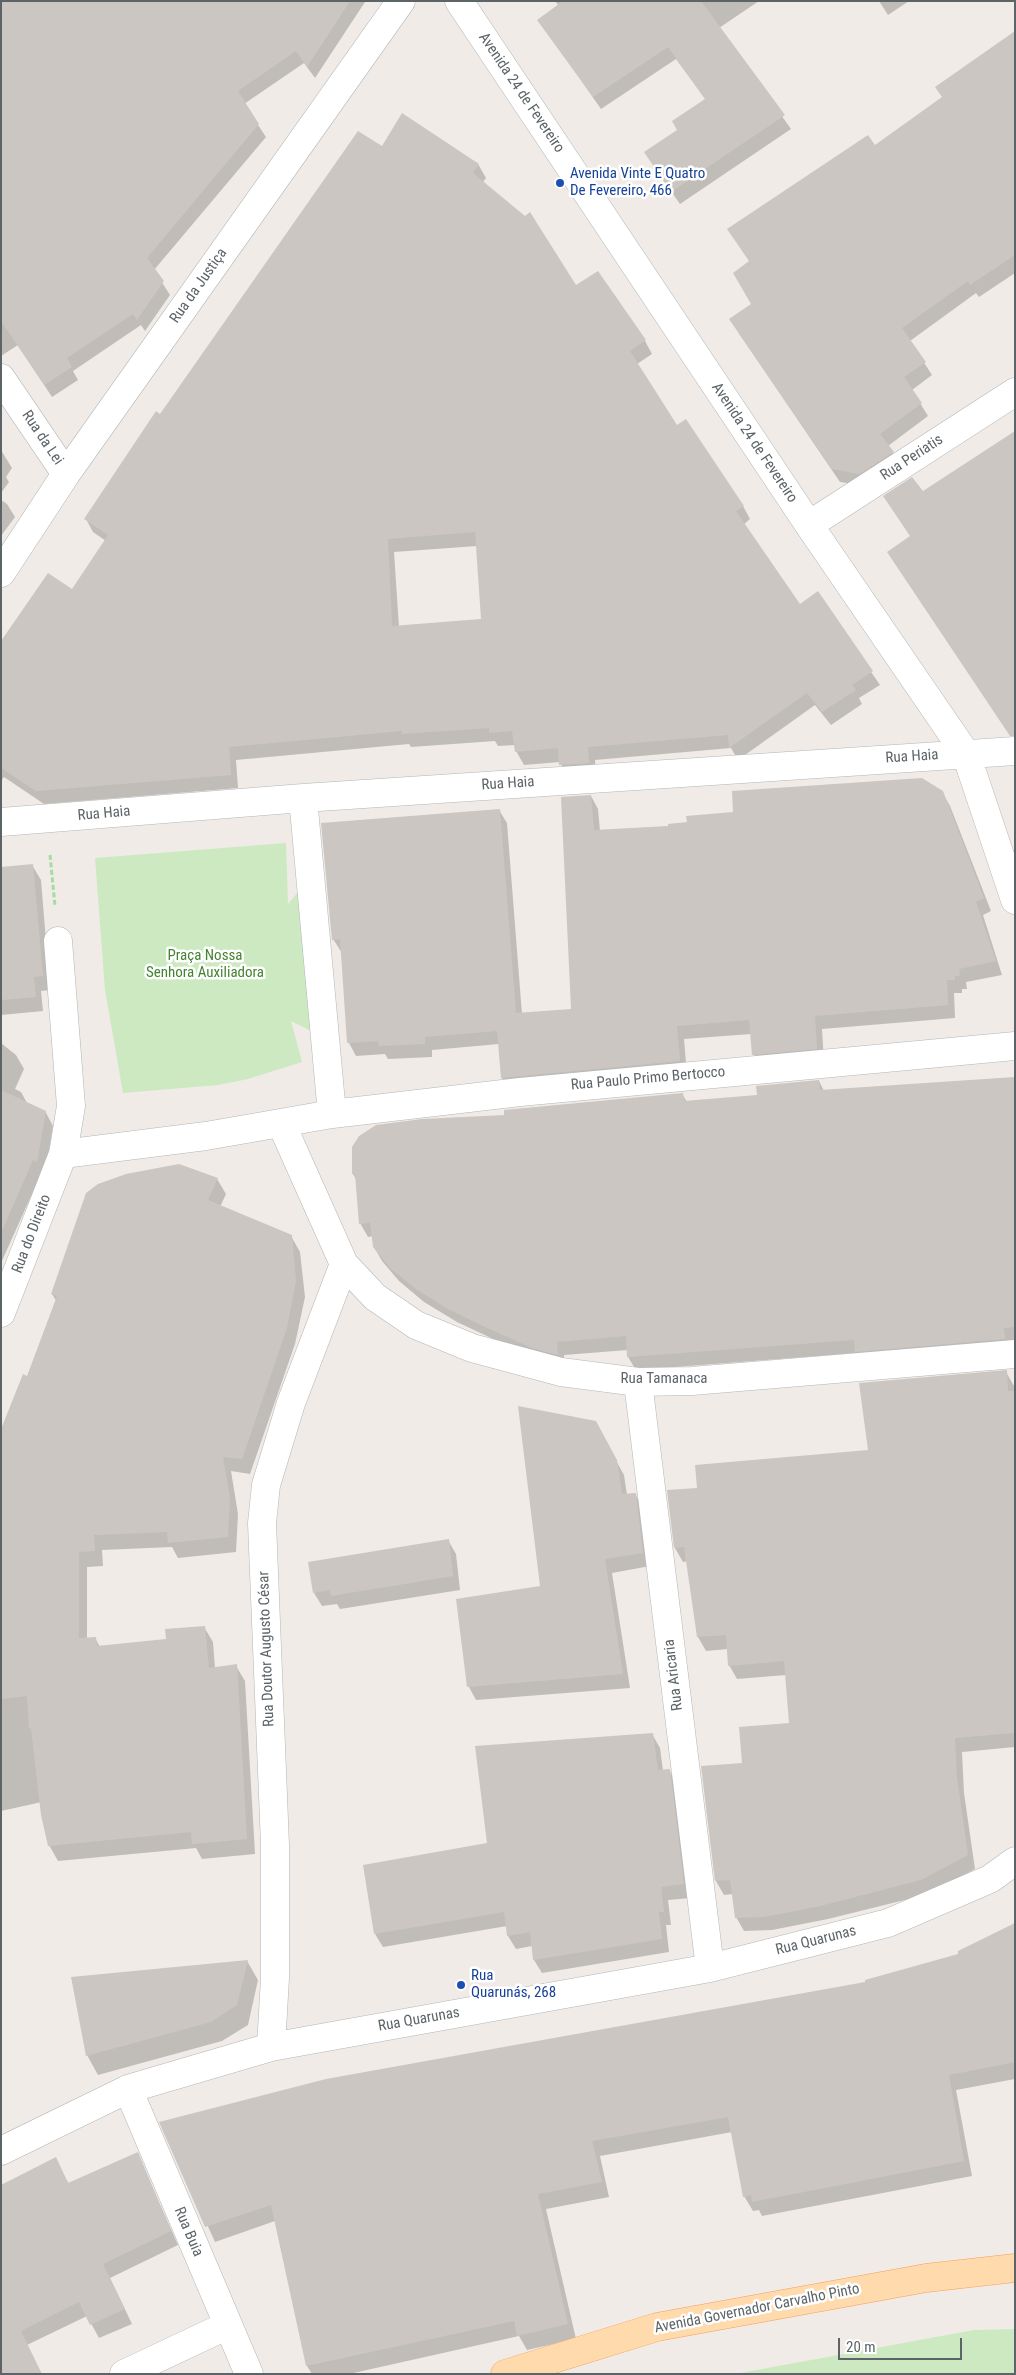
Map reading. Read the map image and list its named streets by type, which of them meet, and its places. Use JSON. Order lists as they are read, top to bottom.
{
  "streets": {
    "main road": ["Avenida Governador Carvalho Pinto"],
    "street": [
      "Avenida 24 de Fevereiro",
      "Rua da Justiça",
      "Rua da Lei",
      "Rua Periatis",
      "Rua Haia",
      "Rua Paulo Primo Bertocco",
      "Rua do Direito",
      "Rua Tamanaca",
      "Rua Doutor Augusto César",
      "Rua Aricaria",
      "Rua Quarunas",
      "Rua Buia"
    ]
  },
  "crossings": [
    ["Avenida 24 de Fevereiro", "Rua Periatis"],
    ["Avenida 24 de Fevereiro", "Rua Haia"],
    ["Rua da Justiça", "Rua da Lei"],
    ["Rua Tamanaca", "Rua Doutor Augusto César"],
    ["Rua Tamanaca", "Rua Aricaria"],
    ["Rua Doutor Augusto César", "Rua Quarunas"],
    ["Rua Aricaria", "Rua Quarunas"],
    ["Rua Quarunas", "Rua Buia"]
  ],
  "parks": ["Praça Nossa Senhora Auxiliadora"],
  "places": ["Avenida Vinte E Quatro De Fevereiro, 466", "Rua Quarunás, 268"],
  "scale_bar": "20 m"
}
